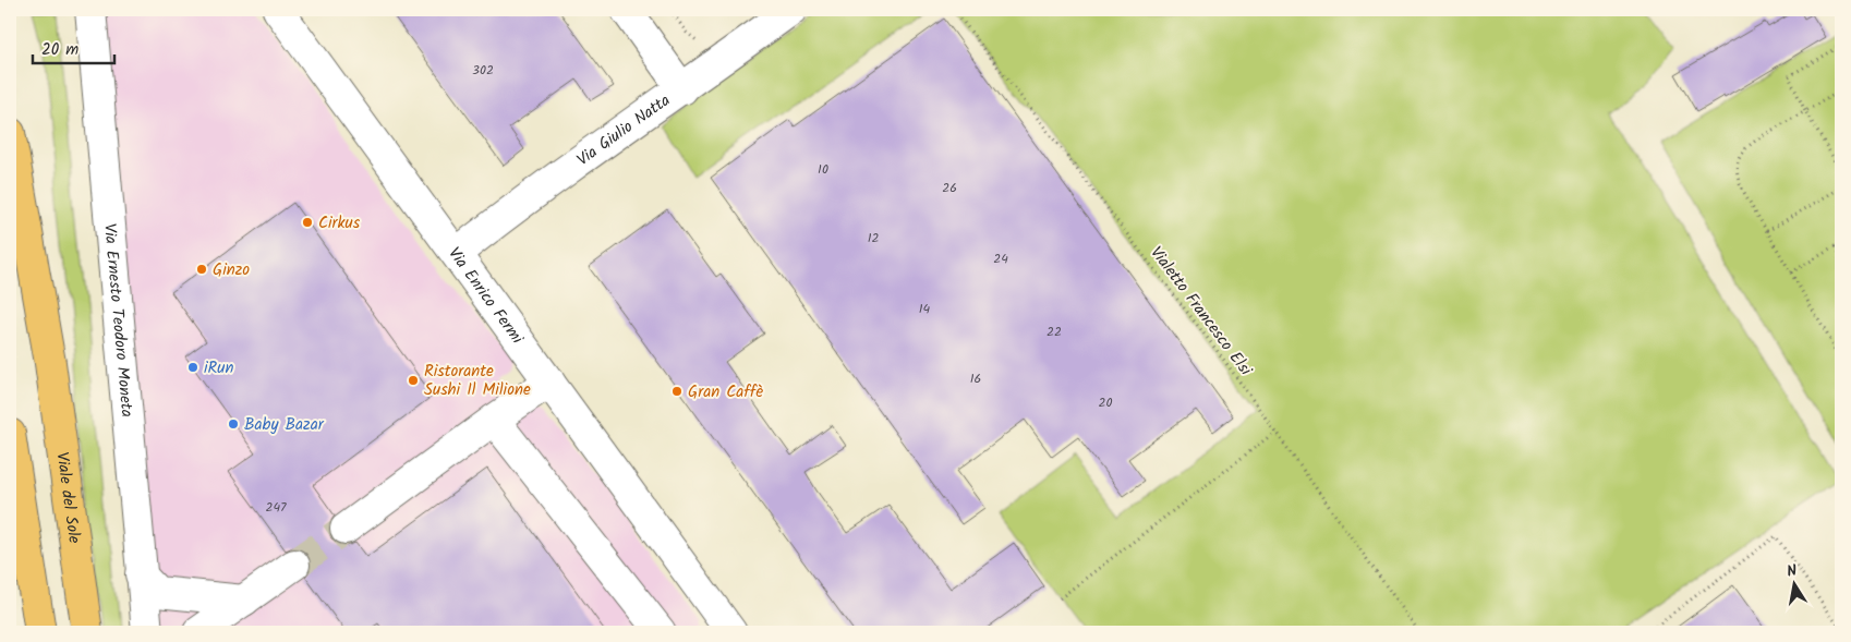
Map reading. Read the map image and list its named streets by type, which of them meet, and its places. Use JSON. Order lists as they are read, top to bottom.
{
  "streets": {
    "highway": ["Viale del Sole"],
    "street": ["Via Giulio Natta", "Via Enrico Fermi", "Via Ernesto Teodoro Moneta"],
    "path": ["Vialetto Francesco Elsi"]
  },
  "crossings": [
    ["Via Giulio Natta", "Via Enrico Fermi"]
  ],
  "places": [
    "Cirkus",
    "Ginzo",
    "iRun",
    "Ristorante Sushi Il Milione",
    "Gran Caffè",
    "Baby Bazar"
  ],
  "house_numbers": [
    "302",
    "10",
    "26",
    "12",
    "24",
    "14",
    "22",
    "16",
    "20",
    "247"
  ],
  "scale_bar": "20 m",
  "north": "top"
}
